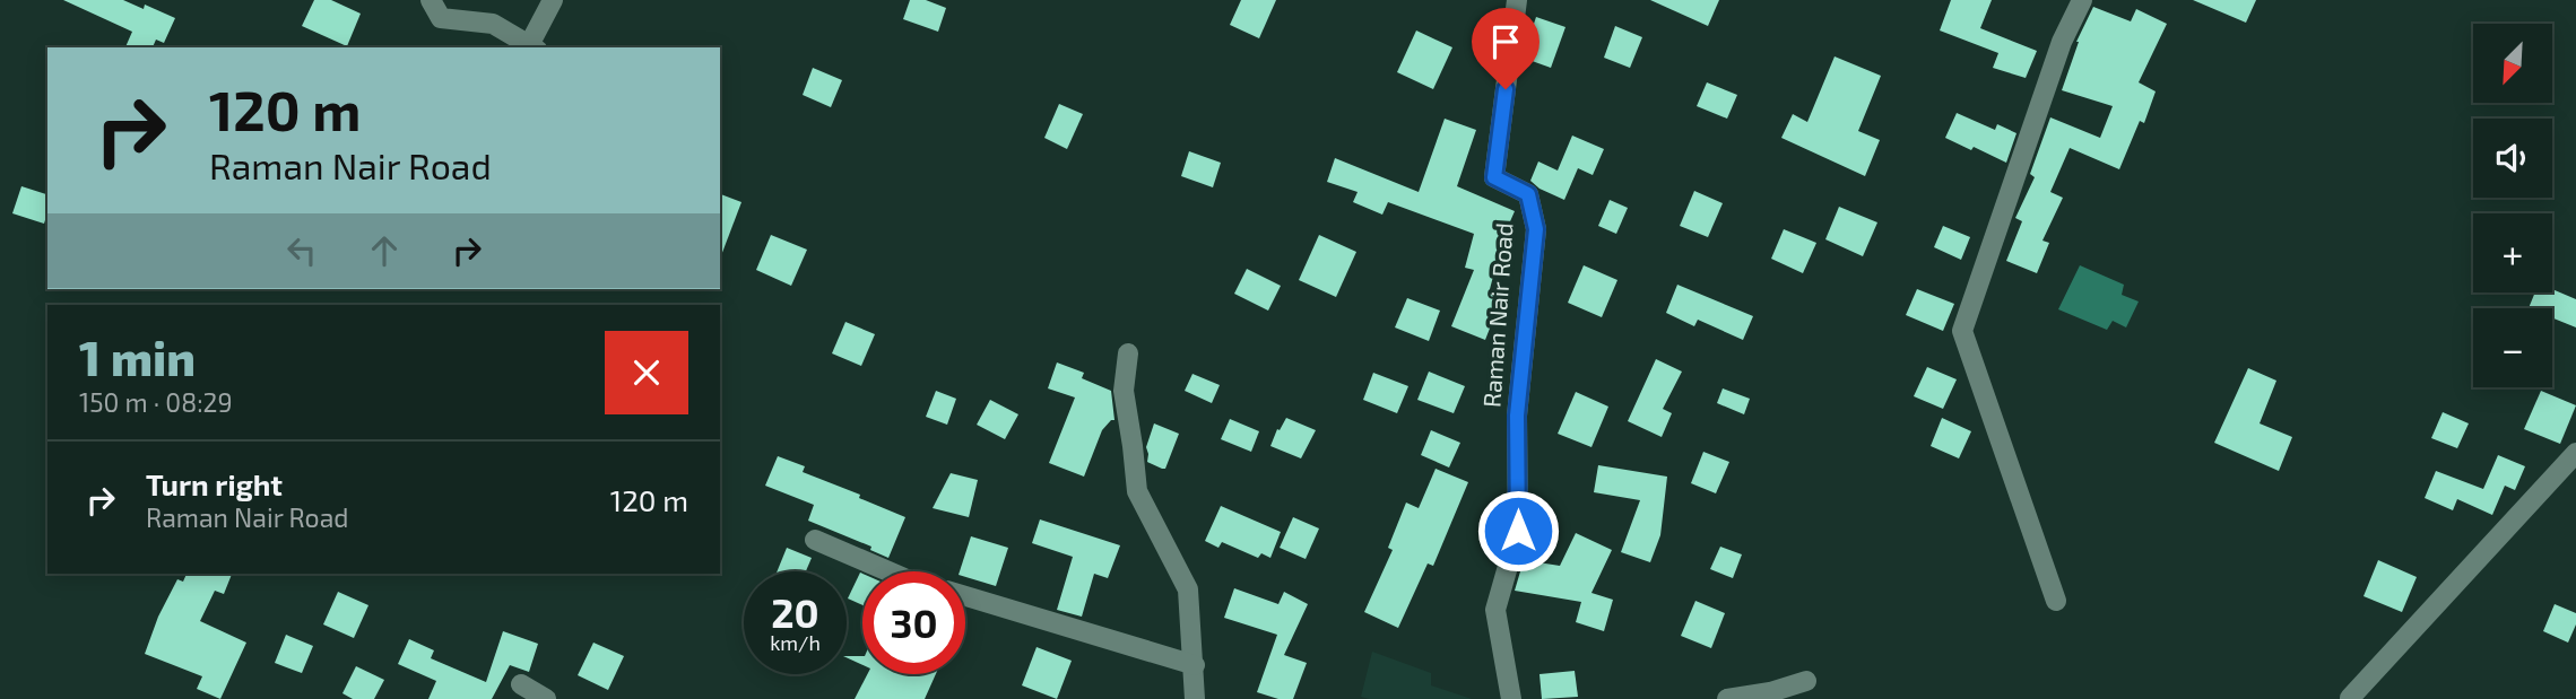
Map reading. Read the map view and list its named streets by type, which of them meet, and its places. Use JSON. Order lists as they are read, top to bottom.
{
  "streets": {
    "street": ["Raman Nair Road"]
  },
  "north": "bottom left",
  "page": {
    "map_buttons": ["+", "−"],
    "turn": ["120 m", "Raman Nair Road"],
    "heading": ["1 min", "150 m · 08:29"],
    "list": [
      {
        "name": "Turn right",
        "note": "Raman Nair Road",
        "value": "120 m"
      }
    ],
    "speed": "20 km/h",
    "limit": "30"
  }
}
